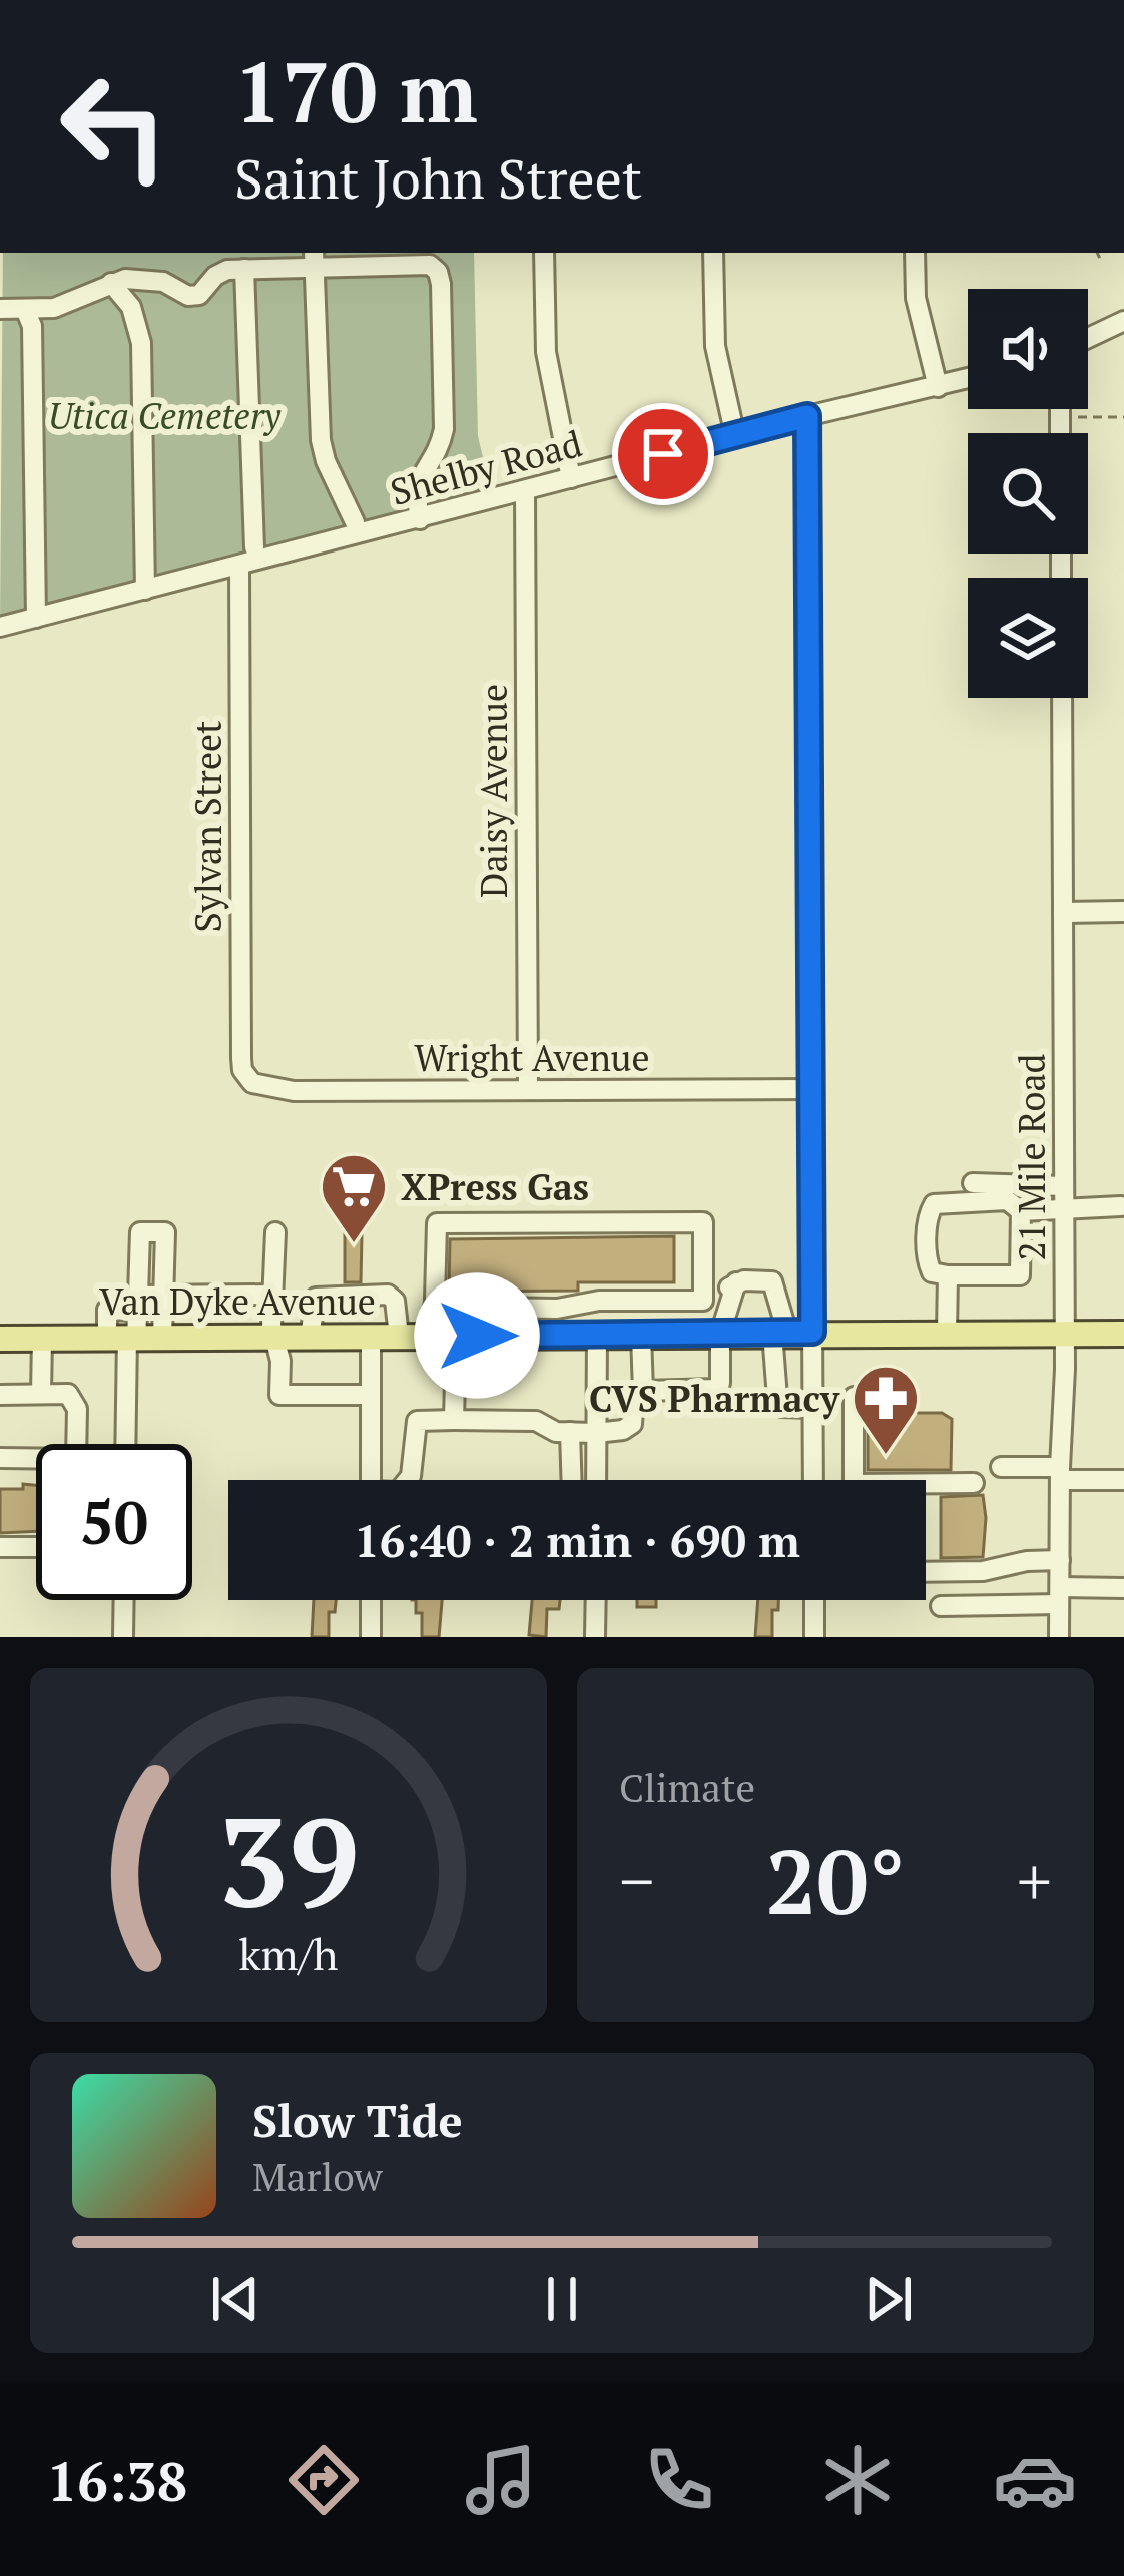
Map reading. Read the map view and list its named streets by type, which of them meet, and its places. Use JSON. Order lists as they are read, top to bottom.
{
  "streets": {
    "main road": ["Van Dyke Avenue"],
    "street": [
      "Shelby Road",
      "Daisy Avenue",
      "Sylvan Street",
      "Wright Avenue",
      "21 Mile Road"
    ]
  },
  "crossings": [
    ["Shelby Road", "Daisy Avenue"],
    ["Shelby Road", "Sylvan Street"],
    ["Daisy Avenue", "Wright Avenue"],
    ["Sylvan Street", "Wright Avenue"],
    ["21 Mile Road", "Van Dyke Avenue"]
  ],
  "parks": ["Utica Cemetery"],
  "places": {
    "supermarket": ["XPress Gas"],
    "pharmacy": ["CVS Pharmacy"]
  },
  "page": {
    "turn": ["170 m", "Saint John Street"],
    "limit": "50",
    "trip": "16:40 · 2 min · 690 m",
    "tile": "Climate",
    "heat": ["−", "20°", "+"],
    "song": ["Slow Tide", "Marlow"],
    "tabs": "16:38",
    "gauge": ["39", "km/h"]
  }
}
